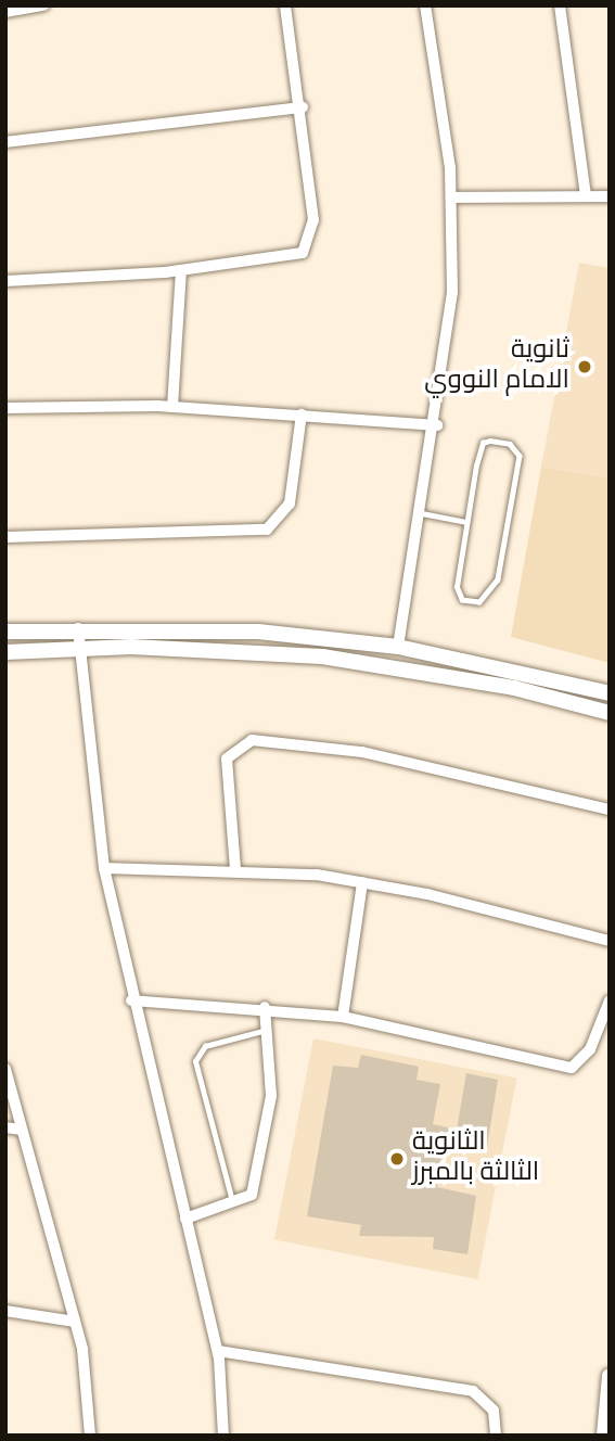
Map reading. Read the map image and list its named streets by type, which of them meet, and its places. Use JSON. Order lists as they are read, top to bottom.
{
  "places": ["ثانوية الامام النووي", "الثانوية الثالثة بالمبرز"]
}
